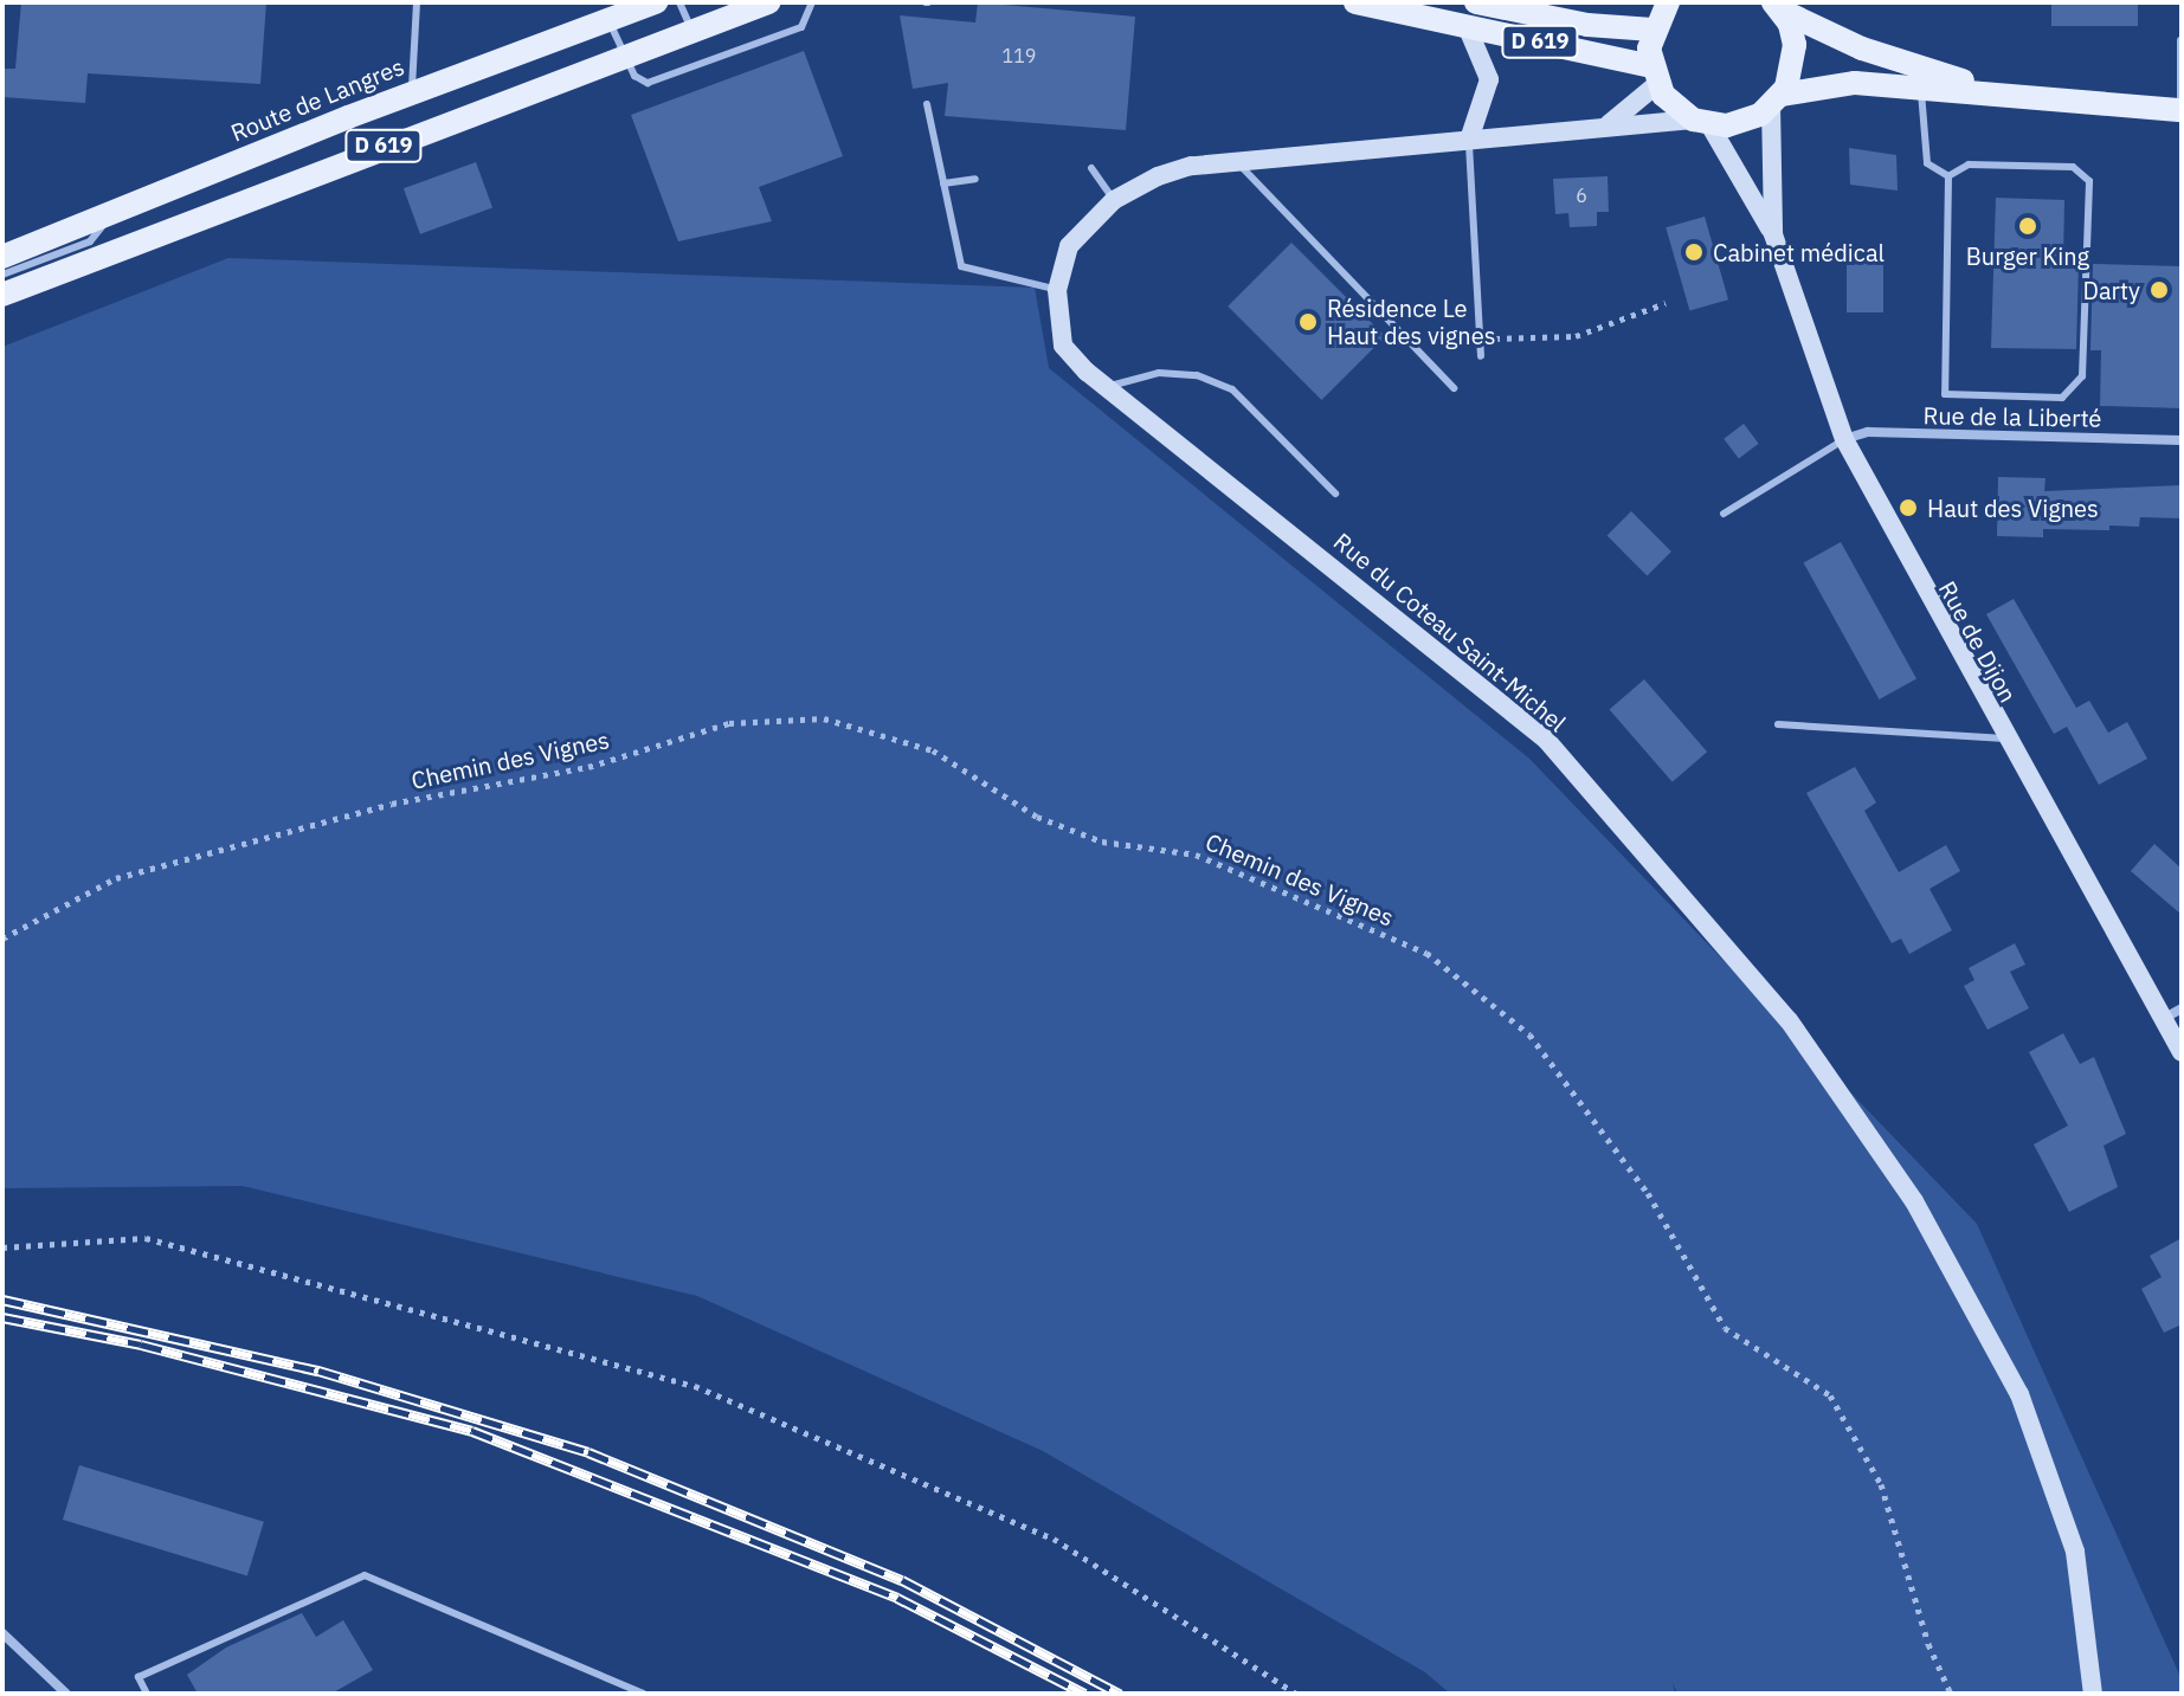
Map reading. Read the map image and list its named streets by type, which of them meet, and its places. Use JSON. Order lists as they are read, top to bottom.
{
  "streets": {
    "main road": ["D 619", "Route de Langres"],
    "street": ["Rue de la Liberté", "Rue du Coteau Saint-Michel", "Rue de Dijon"],
    "path": ["Chemin des Vignes"]
  },
  "crossings": [
    ["Rue de la Liberté", "Rue de Dijon"],
    ["Rue du Coteau Saint-Michel", "Rue de Dijon"]
  ],
  "places": [
    "Burger King",
    "Cabinet médical",
    "Darty",
    "Résidence Le Haut des vignes",
    "Haut des Vignes"
  ],
  "house_numbers": ["119", "6"]
}
